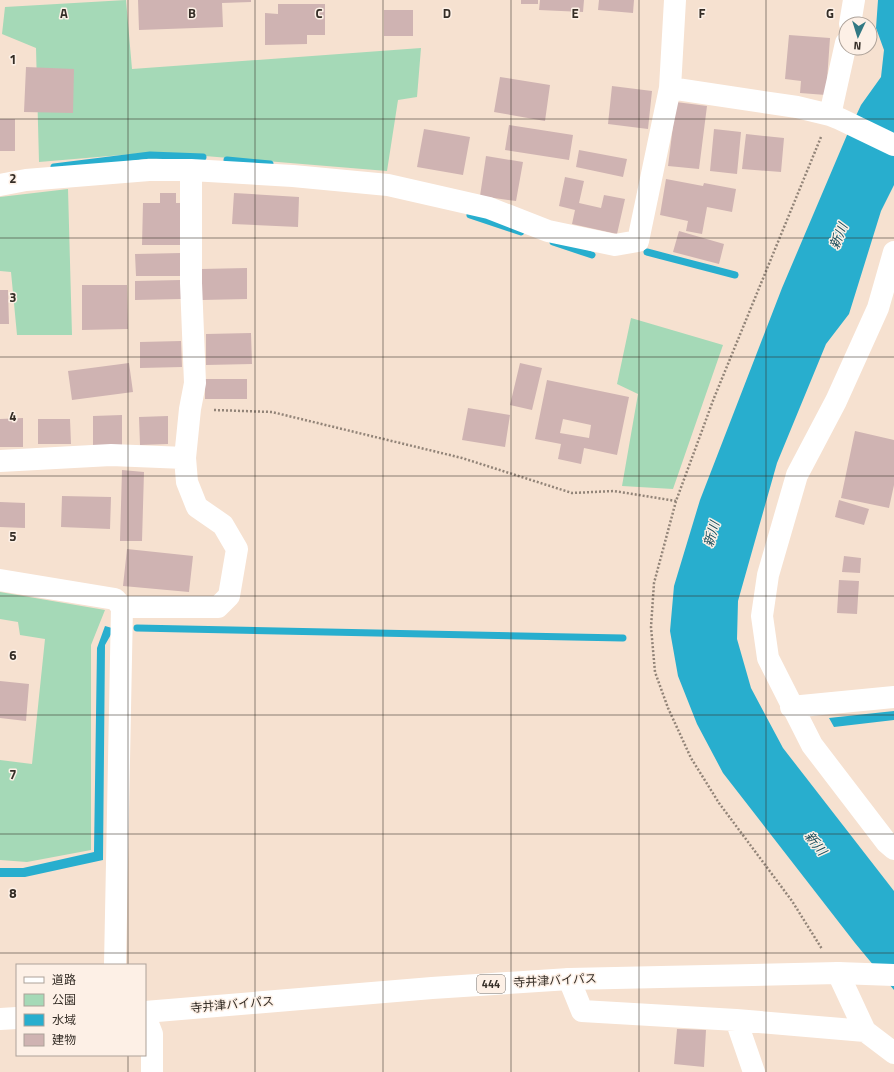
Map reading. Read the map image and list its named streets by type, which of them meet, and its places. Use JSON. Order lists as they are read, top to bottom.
{
  "streets": {
    "main road": ["寺井津バイパス", "444"]
  },
  "water": ["新川"],
  "legend": [
    "道路",
    "公園",
    "水域",
    "建物"
  ],
  "north": "bottom",
  "grid": {
    "columns": [
      "A",
      "B",
      "C",
      "D",
      "E",
      "F",
      "G"
    ],
    "rows": [
      "1",
      "2",
      "3",
      "4",
      "5",
      "6",
      "7",
      "8"
    ]
  }
}
